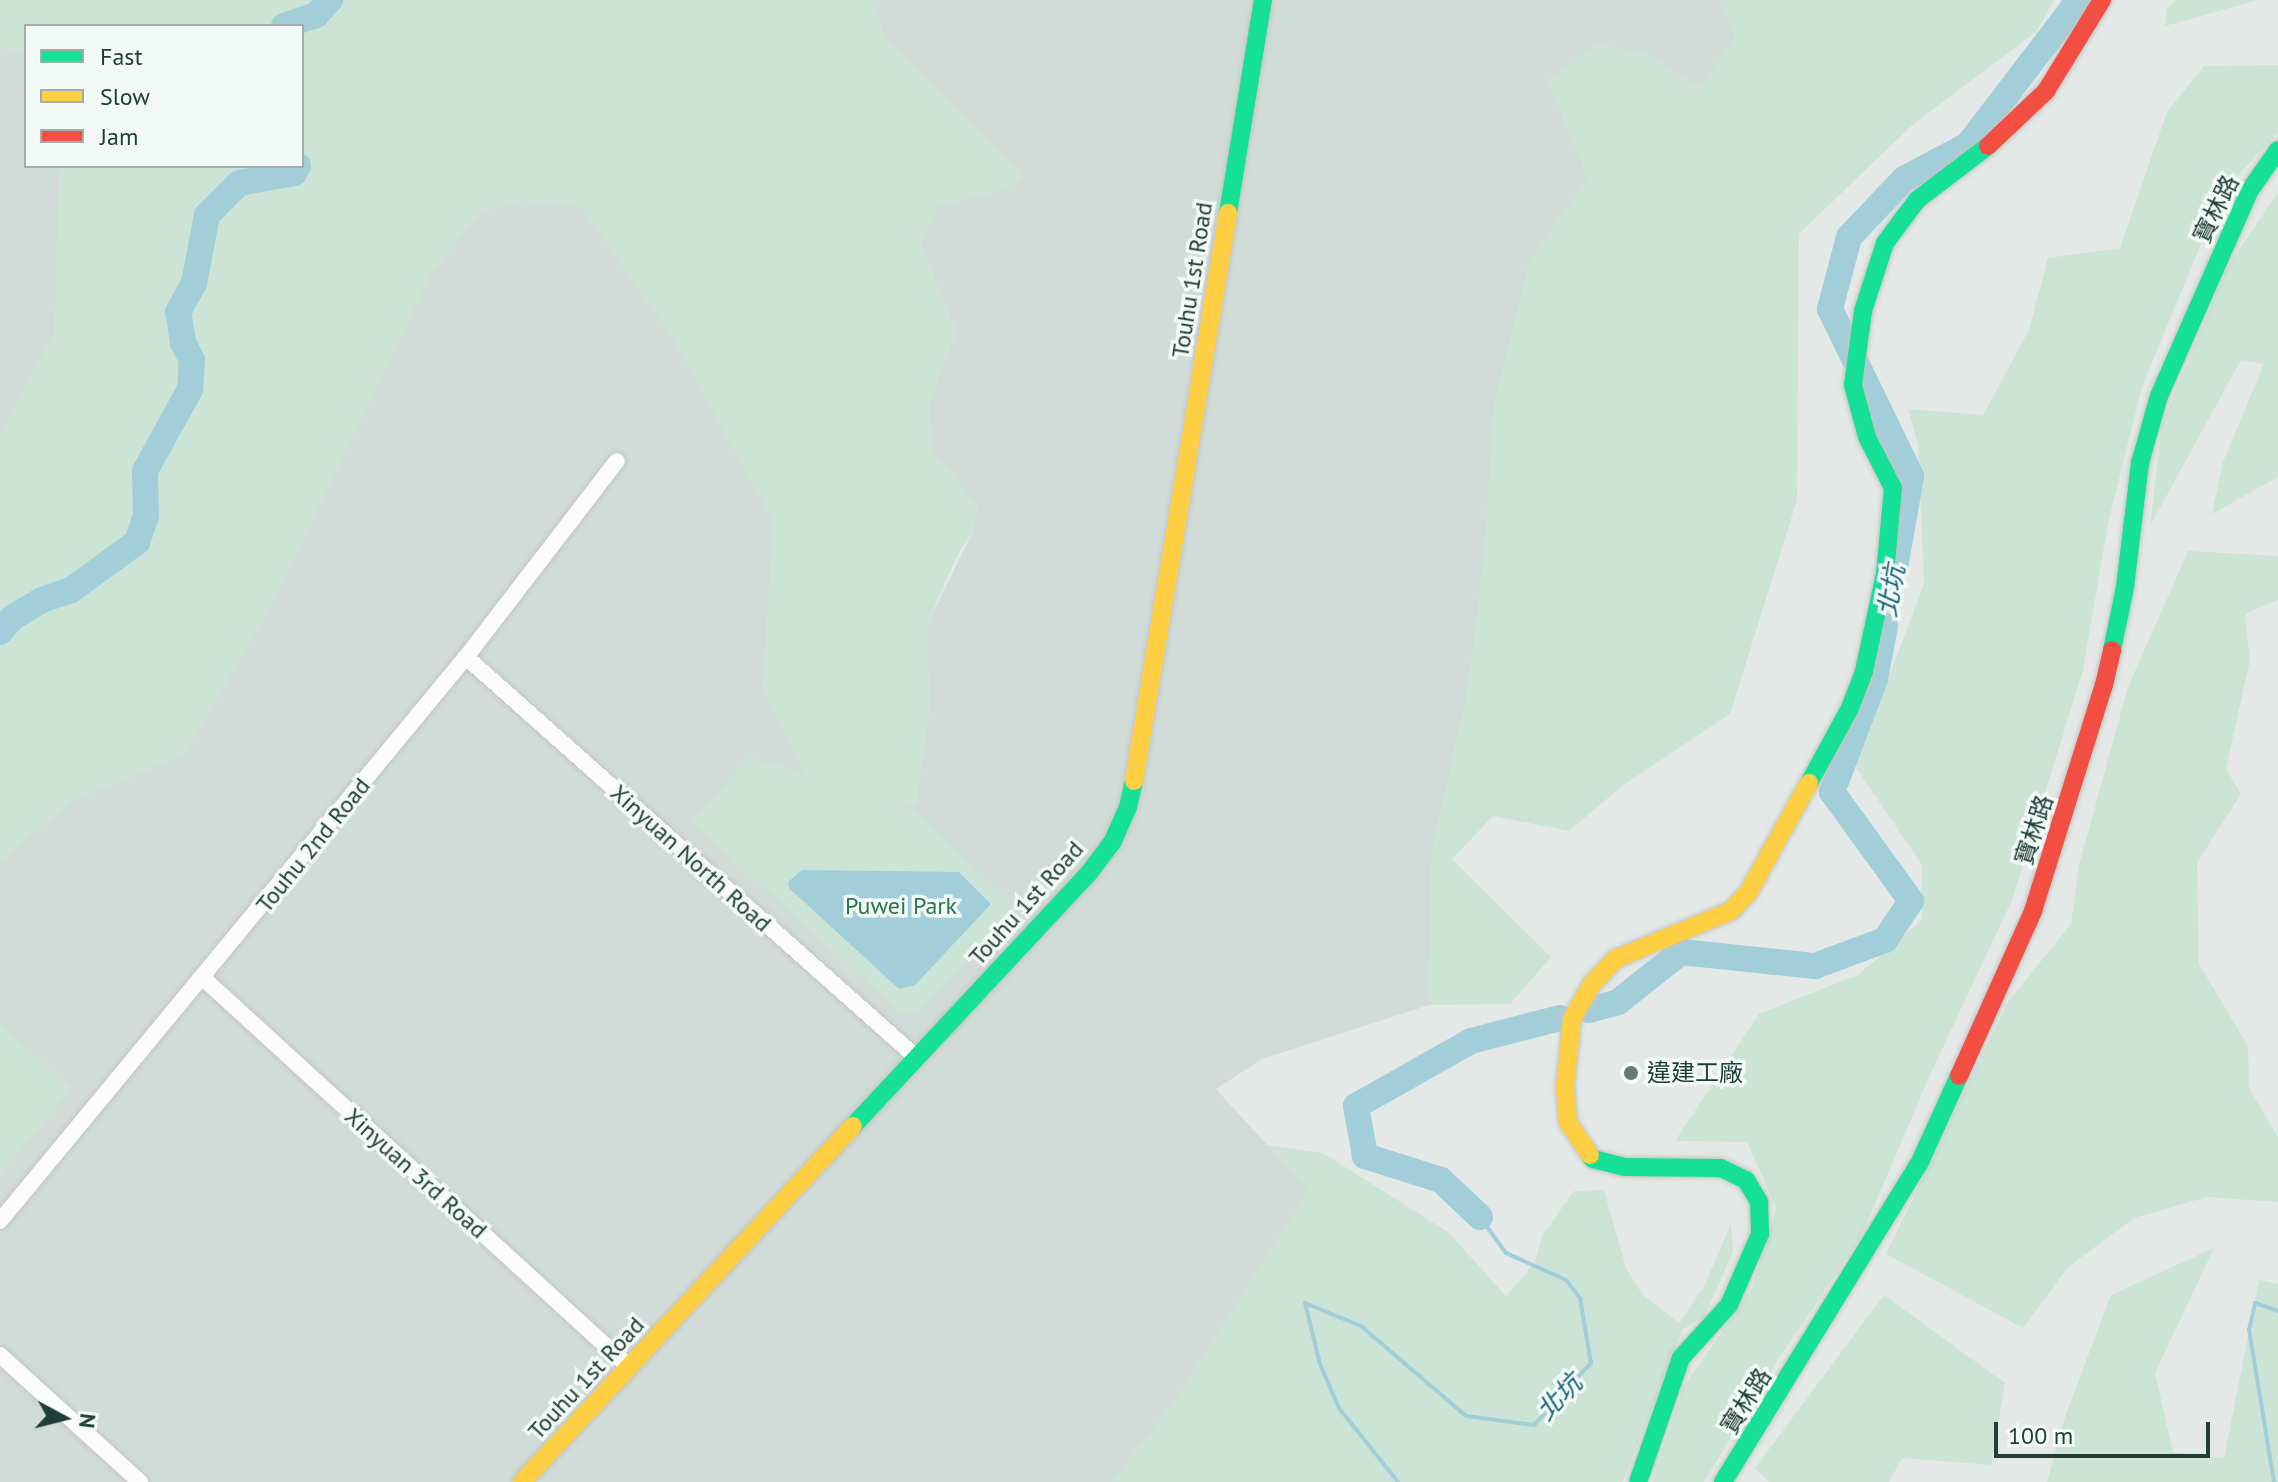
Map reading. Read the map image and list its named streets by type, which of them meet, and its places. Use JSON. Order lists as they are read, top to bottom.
{
  "streets": {
    "street": [
      "寶林路",
      "Touhu 1st Road",
      "Touhu 2nd Road",
      "Xinyuan North Road",
      "Xinyuan 3rd Road"
    ]
  },
  "crossings": [
    ["Touhu 1st Road", "Xinyuan North Road"],
    ["Touhu 1st Road", "Xinyuan 3rd Road"],
    ["Touhu 2nd Road", "Xinyuan North Road"],
    ["Touhu 2nd Road", "Xinyuan 3rd Road"]
  ],
  "water": ["北坑"],
  "parks": ["Puwei Park"],
  "places": ["違建工廠"],
  "legend": ["Fast", "Slow", "Jam"],
  "scale_bar": "100 m",
  "north": "right"
}
